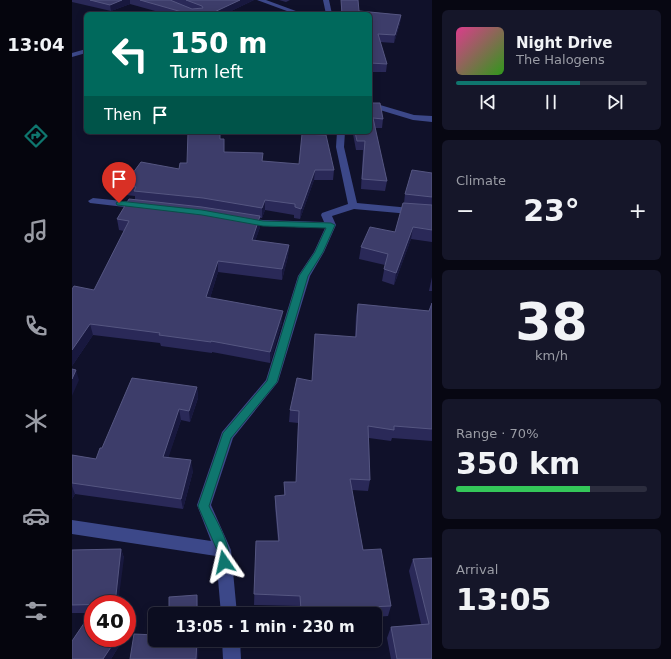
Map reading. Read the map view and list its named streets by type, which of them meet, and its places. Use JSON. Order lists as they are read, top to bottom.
{
  "page": {
    "tabs": "13:04",
    "turn": ["150 m", "Turn left"],
    "song": ["Night Drive", "The Halogens"],
    "then": "Then",
    "tile": [
      "Climate",
      ["38", "km/h"],
      ["Range · 70%", "350 km"],
      ["Arrival", "13:05"]
    ],
    "heat": ["−", "23°", "+"],
    "limit": "40",
    "trip": "13:05 · 1 min · 230 m"
  }
}
